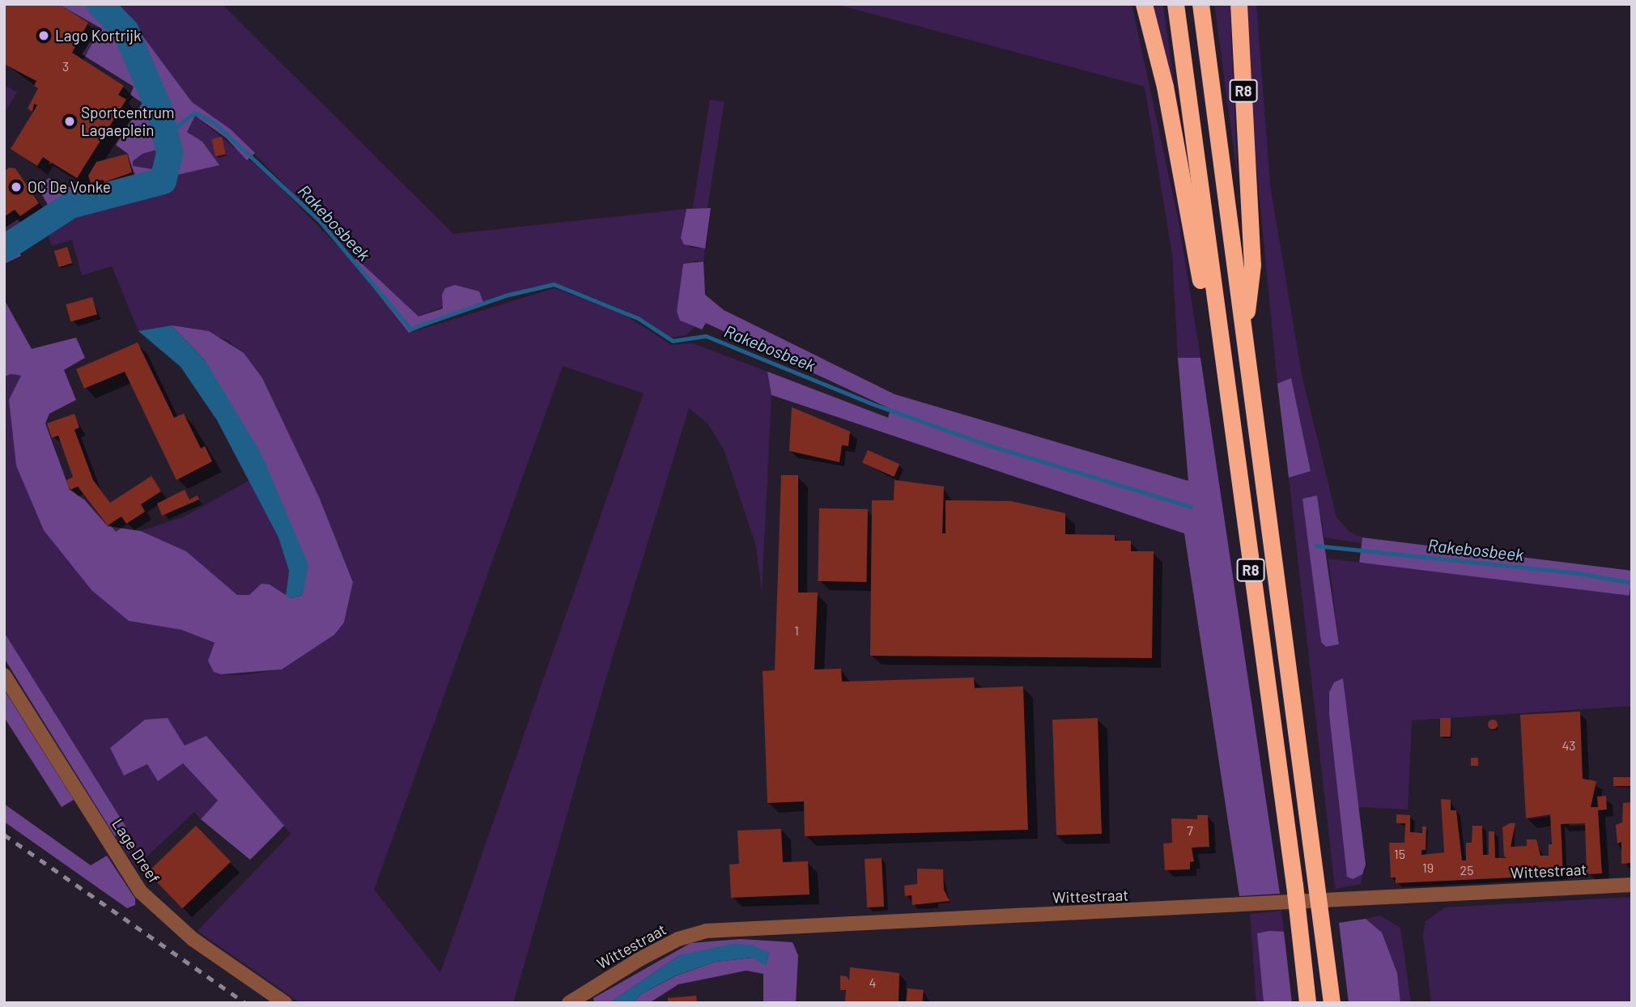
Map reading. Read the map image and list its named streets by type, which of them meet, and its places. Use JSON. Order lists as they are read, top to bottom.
{
  "streets": {
    "highway": ["R8"],
    "street": ["Lage Dreef", "Wittestraat"]
  },
  "water": ["Rakebosbeek"],
  "places": ["Lago Kortrijk", "Sportcentrum Lagaeplein", "OC De Vonke"],
  "house_numbers": [
    "3",
    "1",
    "43",
    "7",
    "15",
    "19",
    "25",
    "4"
  ]
}
